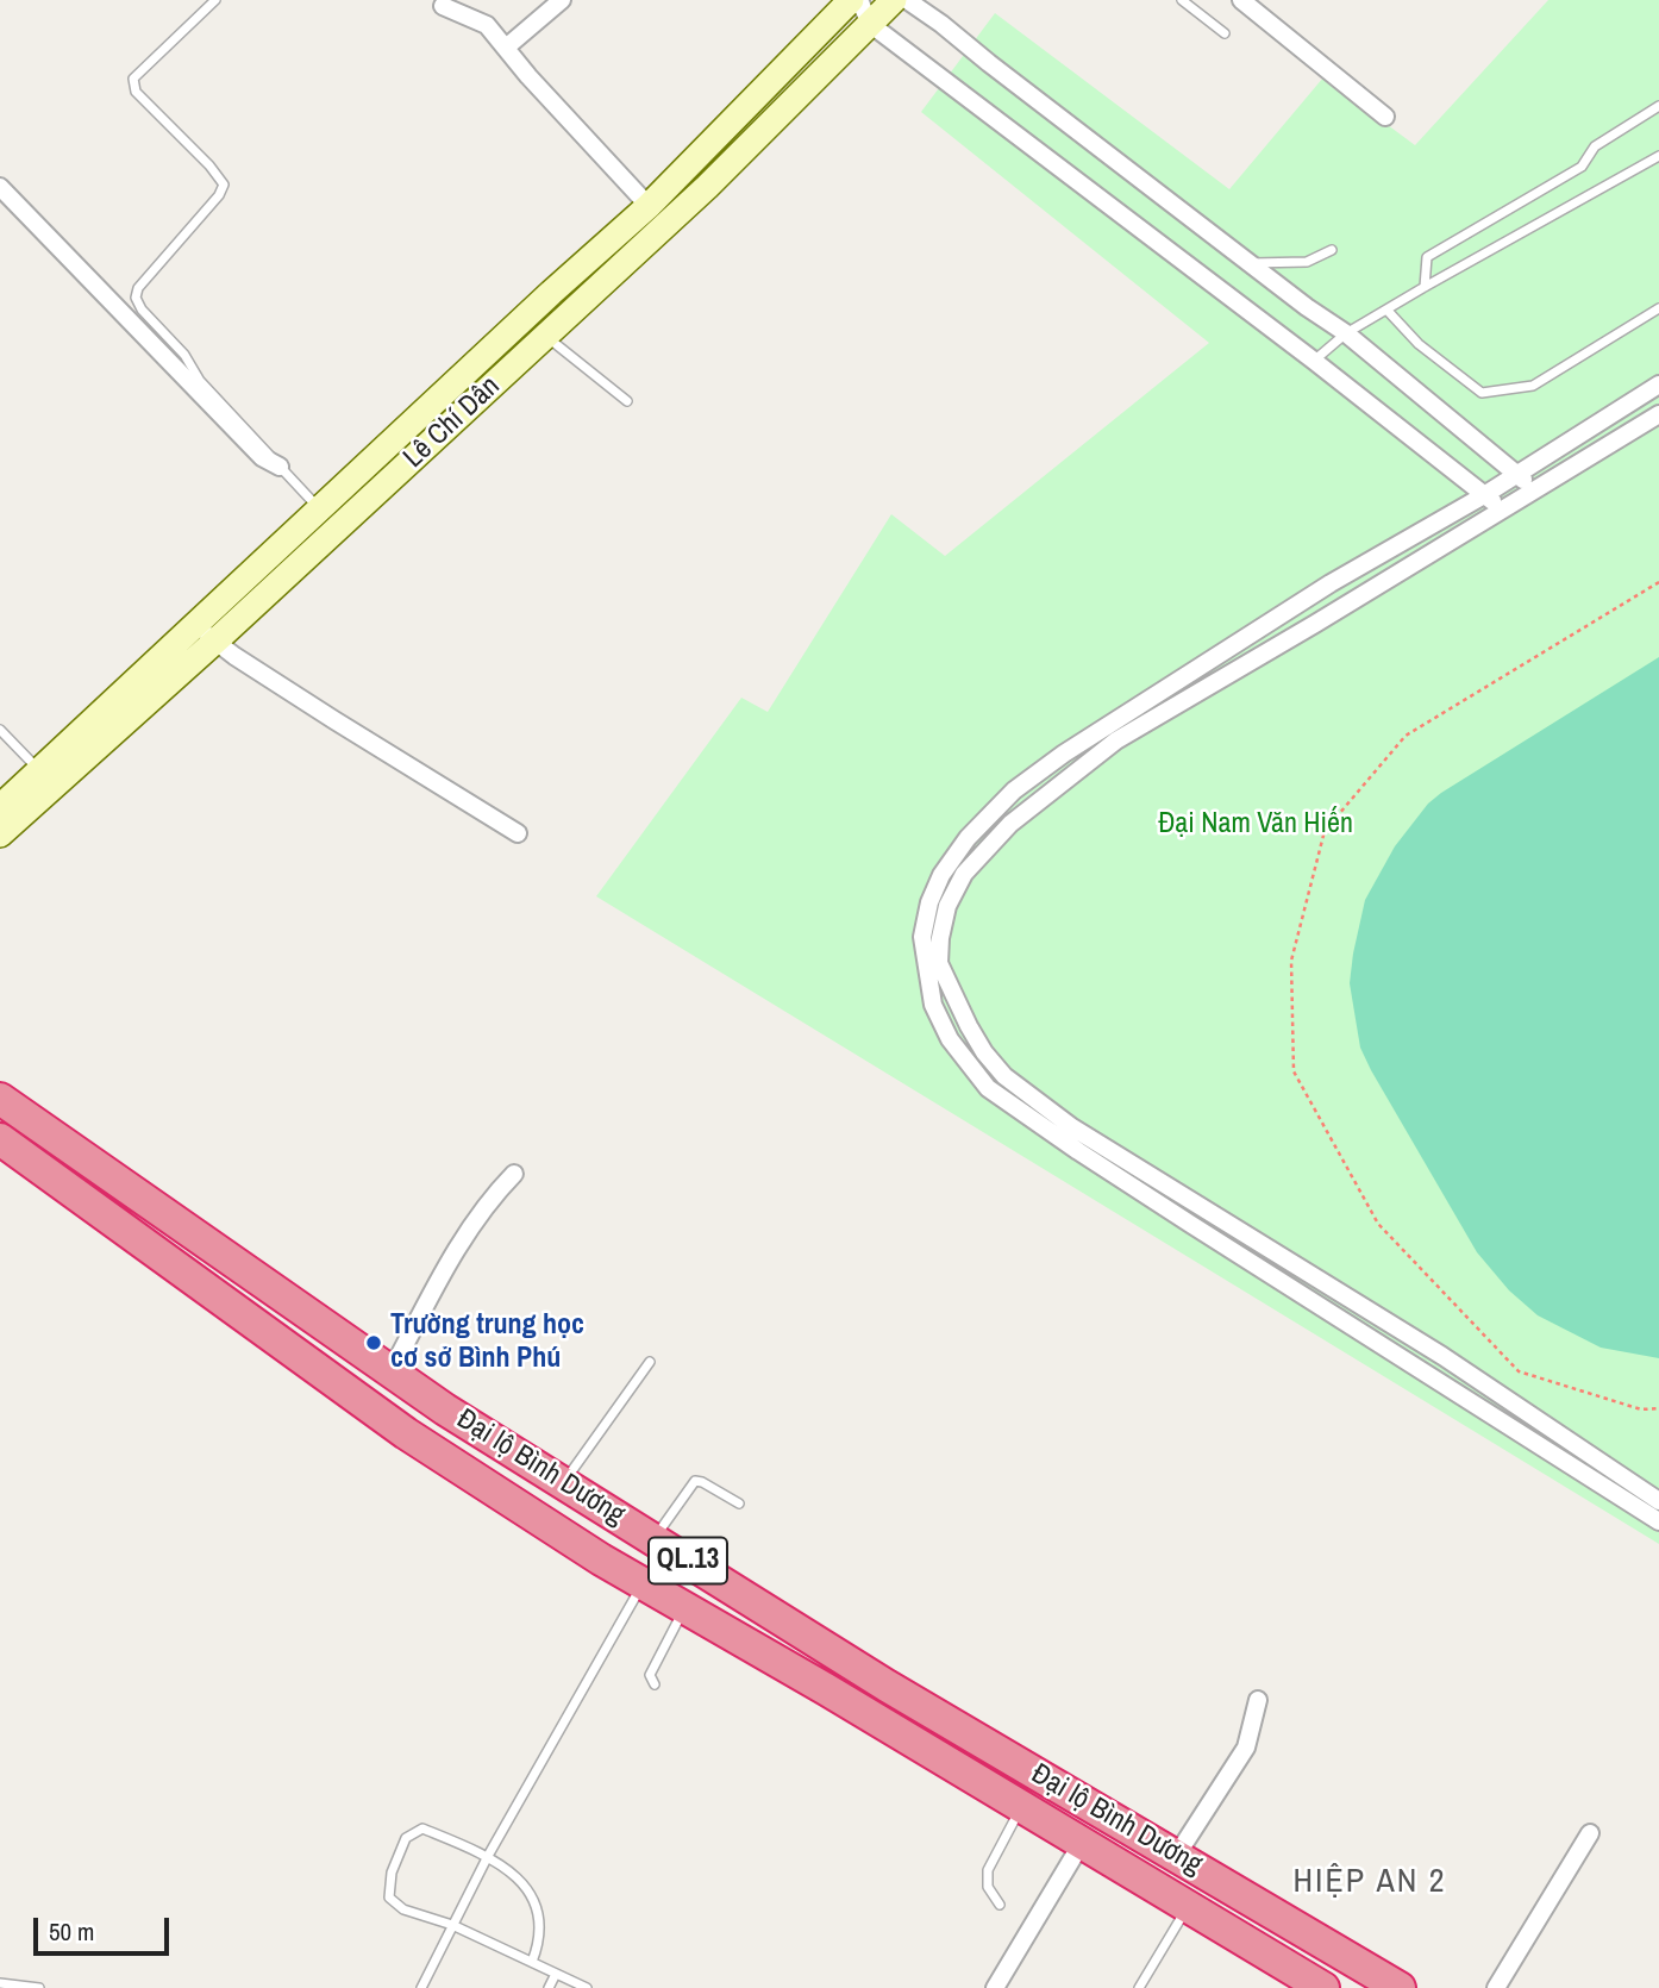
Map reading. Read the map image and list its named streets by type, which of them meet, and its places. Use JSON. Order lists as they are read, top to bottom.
{
  "streets": {
    "highway": ["Đại lộ Bình Dương", "QL.13"],
    "main road": ["Lê Chí Dân"]
  },
  "districts": ["HIỆP AN 2"],
  "parks": ["Đại Nam Văn Hiến"],
  "places": ["Trường trung học cơ sở Bình Phú"],
  "scale_bar": "50 m"
}
